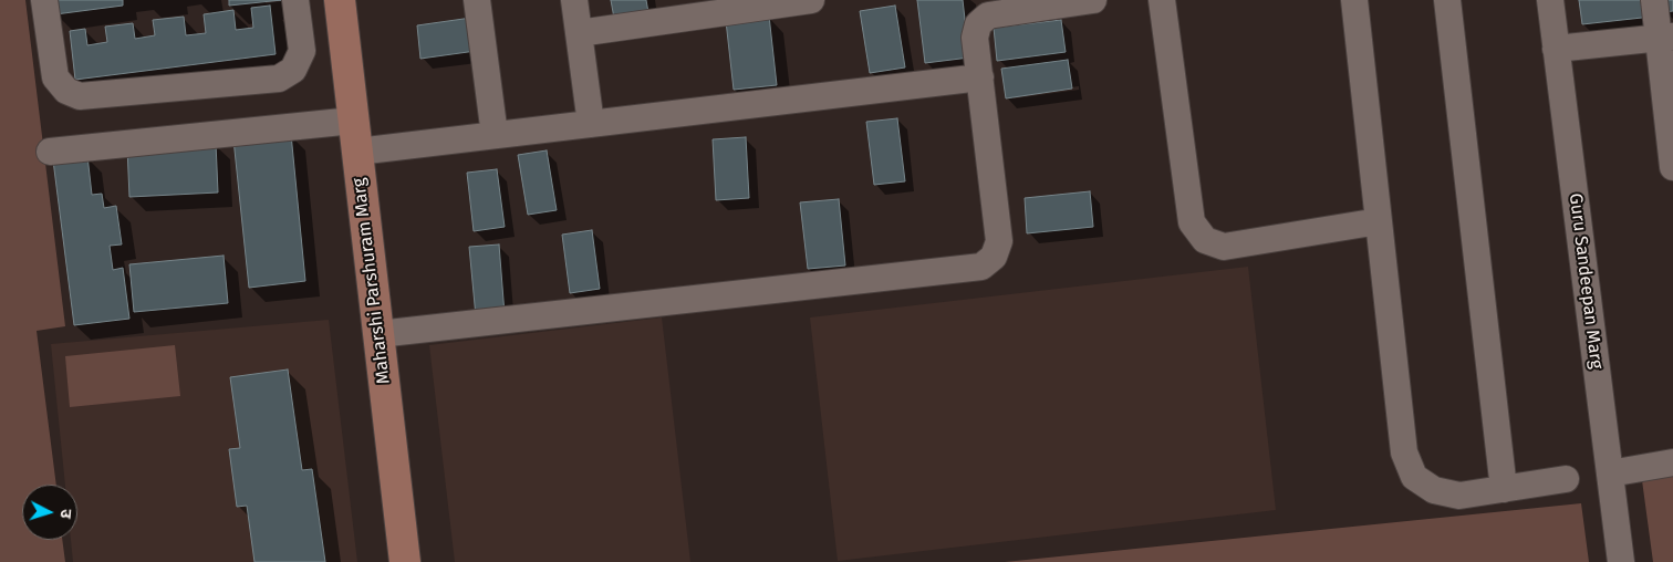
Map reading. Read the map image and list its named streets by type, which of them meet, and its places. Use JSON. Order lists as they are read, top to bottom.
{
  "streets": {
    "street": ["Maharshi Parshuram Marg", "Guru Sandeepan Marg"]
  },
  "north": "right"
}
